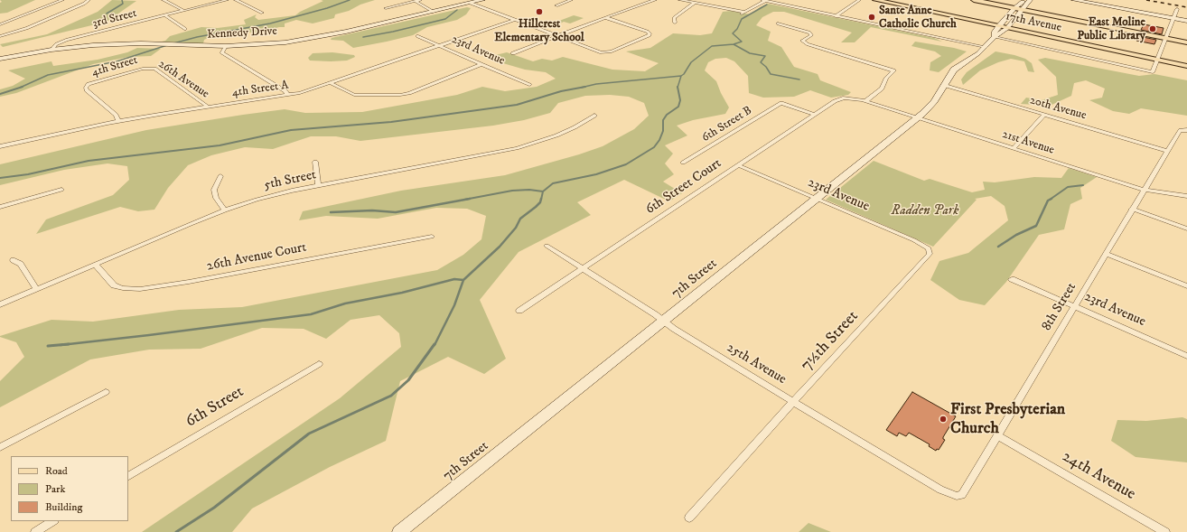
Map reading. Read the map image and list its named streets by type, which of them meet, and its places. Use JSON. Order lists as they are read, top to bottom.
{
  "streets": {
    "main road": ["17th Avenue", "Kennedy Drive", "7th Street"],
    "street": [
      "3rd Street",
      "23rd Avenue",
      "4th Street",
      "26th Avenue",
      "4th Street A",
      "20th Avenue",
      "6th Street B",
      "21st Avenue",
      "5th Street",
      "6th Street Court",
      "26th Avenue Court",
      "8th Street",
      "7½th Street",
      "25th Avenue",
      "6th Street",
      "24th Avenue"
    ]
  },
  "crossings": [
    ["3rd Street", "Kennedy Drive"],
    ["17th Avenue", "7th Street"],
    ["23rd Avenue", "4th Street A"],
    ["23rd Avenue", "6th Street Court"],
    ["23rd Avenue", "7th Street"],
    ["23rd Avenue", "8th Street"],
    ["23rd Avenue", "7½th Street"],
    ["4th Street", "26th Avenue"],
    ["4th Street", "4th Street A"],
    ["26th Avenue", "4th Street A"],
    ["20th Avenue", "7th Street"],
    ["20th Avenue", "8th Street"],
    ["6th Street B", "6th Street Court"],
    ["21st Avenue", "6th Street Court"],
    ["21st Avenue", "7th Street"],
    ["21st Avenue", "8th Street"],
    ["5th Street", "26th Avenue Court"],
    ["6th Street Court", "25th Avenue"],
    ["7th Street", "25th Avenue"],
    ["8th Street", "25th Avenue"],
    ["8th Street", "24th Avenue"],
    ["7½th Street", "25th Avenue"]
  ],
  "parks": ["Radden Park"],
  "places": [
    "Hillcrest Elementary School",
    "Sante Anne Catholic Church",
    "East Moline Public Library",
    "First Presbyterian Church"
  ],
  "legend": ["Road", "Park", "Building"]
}
